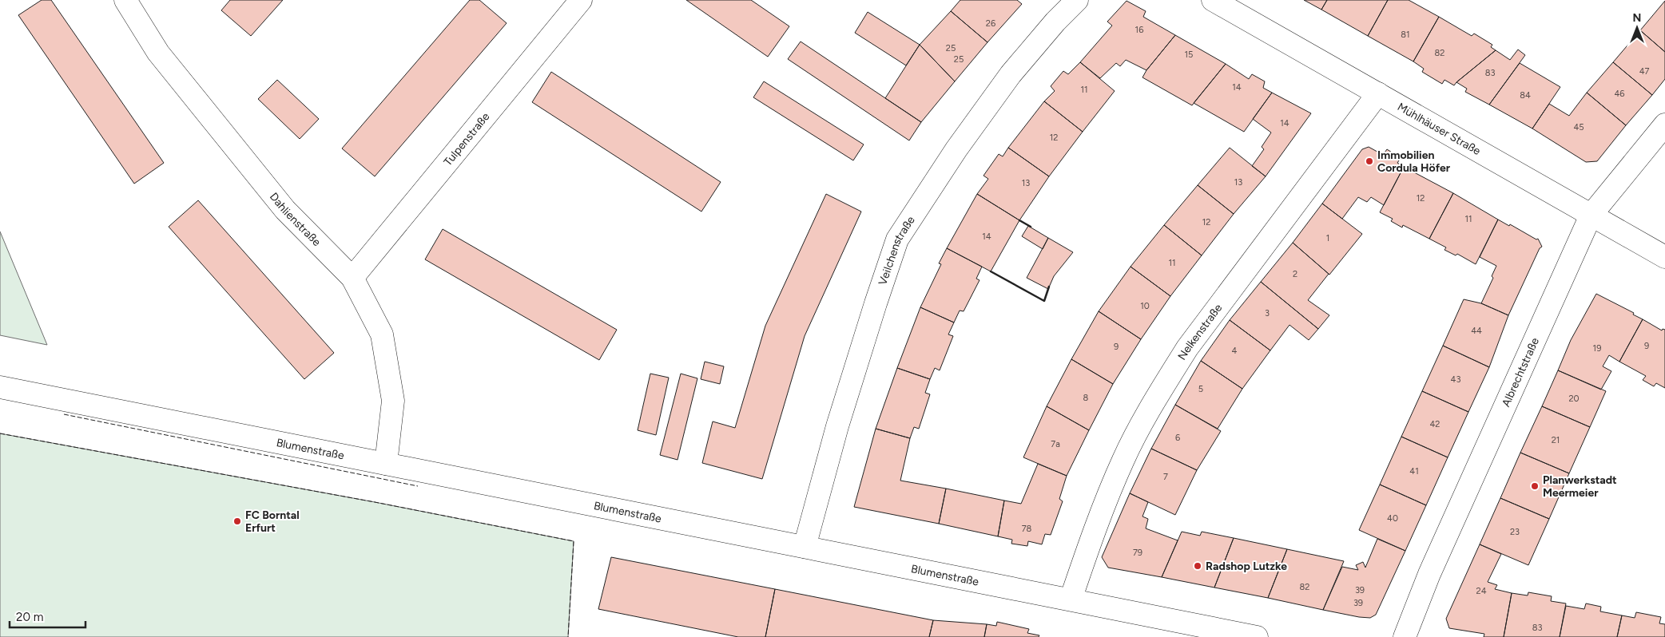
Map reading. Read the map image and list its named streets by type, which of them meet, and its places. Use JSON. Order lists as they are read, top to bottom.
{
  "streets": {
    "street": [
      "Mühlhäuser Straße",
      "Tulpenstraße",
      "Dahlienstraße",
      "Veilchenstraße",
      "Nelkenstraße",
      "Albrechtstraße",
      "Blumenstraße"
    ]
  },
  "crossings": [
    ["Mühlhäuser Straße", "Nelkenstraße"],
    ["Mühlhäuser Straße", "Albrechtstraße"],
    ["Tulpenstraße", "Dahlienstraße"],
    ["Dahlienstraße", "Blumenstraße"],
    ["Veilchenstraße", "Blumenstraße"],
    ["Nelkenstraße", "Blumenstraße"]
  ],
  "places": [
    "Immobilien Cordula Höfer",
    "Planwerkstadt Meermeier",
    "FC Borntal Erfurt",
    "Radshop Lutzke"
  ],
  "house_numbers": [
    "26",
    "16",
    "81",
    "25",
    "82",
    "15",
    "25",
    "47",
    "83",
    "14",
    "11",
    "46",
    "84",
    "14",
    "45",
    "12",
    "13",
    "13",
    "12",
    "11",
    "12",
    "14",
    "1",
    "11",
    "2",
    "10",
    "3",
    "44",
    "9",
    "9",
    "19",
    "4",
    "43",
    "5",
    "8",
    "20",
    "42",
    "6",
    "21",
    "7a",
    "41",
    "7",
    "40",
    "78",
    "23",
    "79",
    "82",
    "39",
    "24",
    "39",
    "83"
  ],
  "scale_bar": "20 m",
  "north": "top"
}
